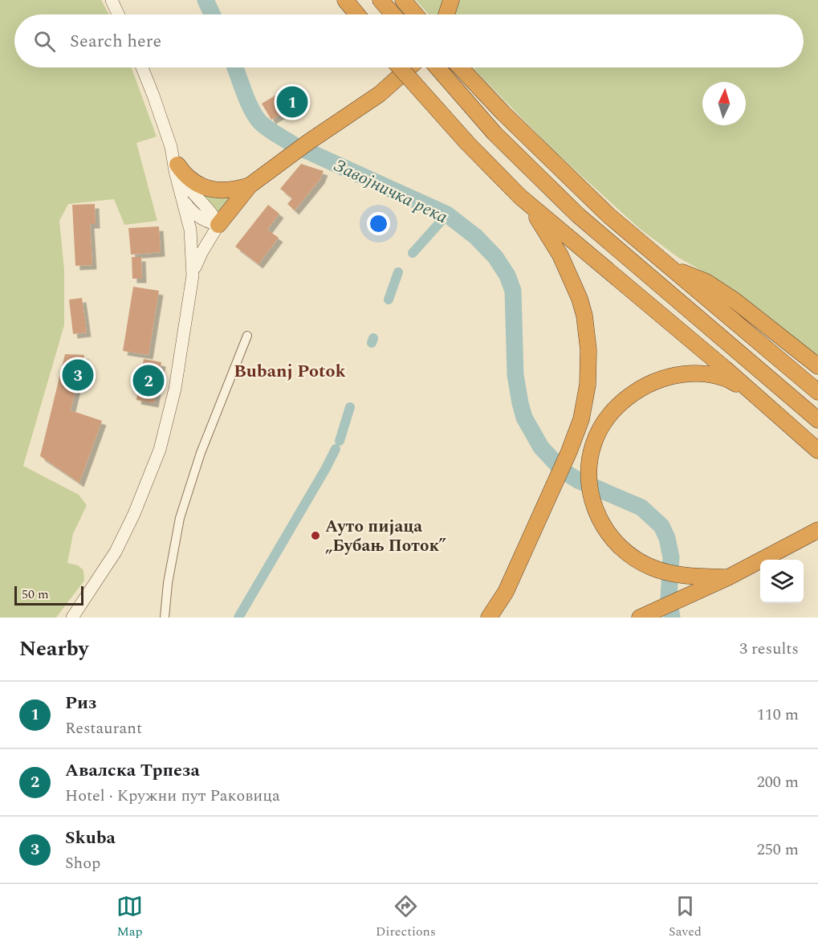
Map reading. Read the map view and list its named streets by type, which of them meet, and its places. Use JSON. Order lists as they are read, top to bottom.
{
  "districts": ["Bubanj Potok"],
  "water": ["Завојничка река"],
  "places": ["Ауто пијаца „Бубањ Поток”"],
  "scale_bar": "50 m",
  "north": "top",
  "page": {
    "search": "Search here",
    "pins": ["1", "3", "2"],
    "scale": "50 m",
    "heading": ["Nearby", "3 results"],
    "list": [
      {
        "mark": "1",
        "name": "Риз",
        "note": "Restaurant",
        "value": "110 m"
      },
      {
        "mark": "2",
        "name": "Авалска Трпеза",
        "note": "Hotel · Кружни пут Раковица",
        "value": "200 m"
      },
      {
        "mark": "3",
        "name": "Skuba",
        "note": "Shop",
        "value": "250 m"
      }
    ],
    "nav": ["Map", "Directions", "Saved"]
  }
}
